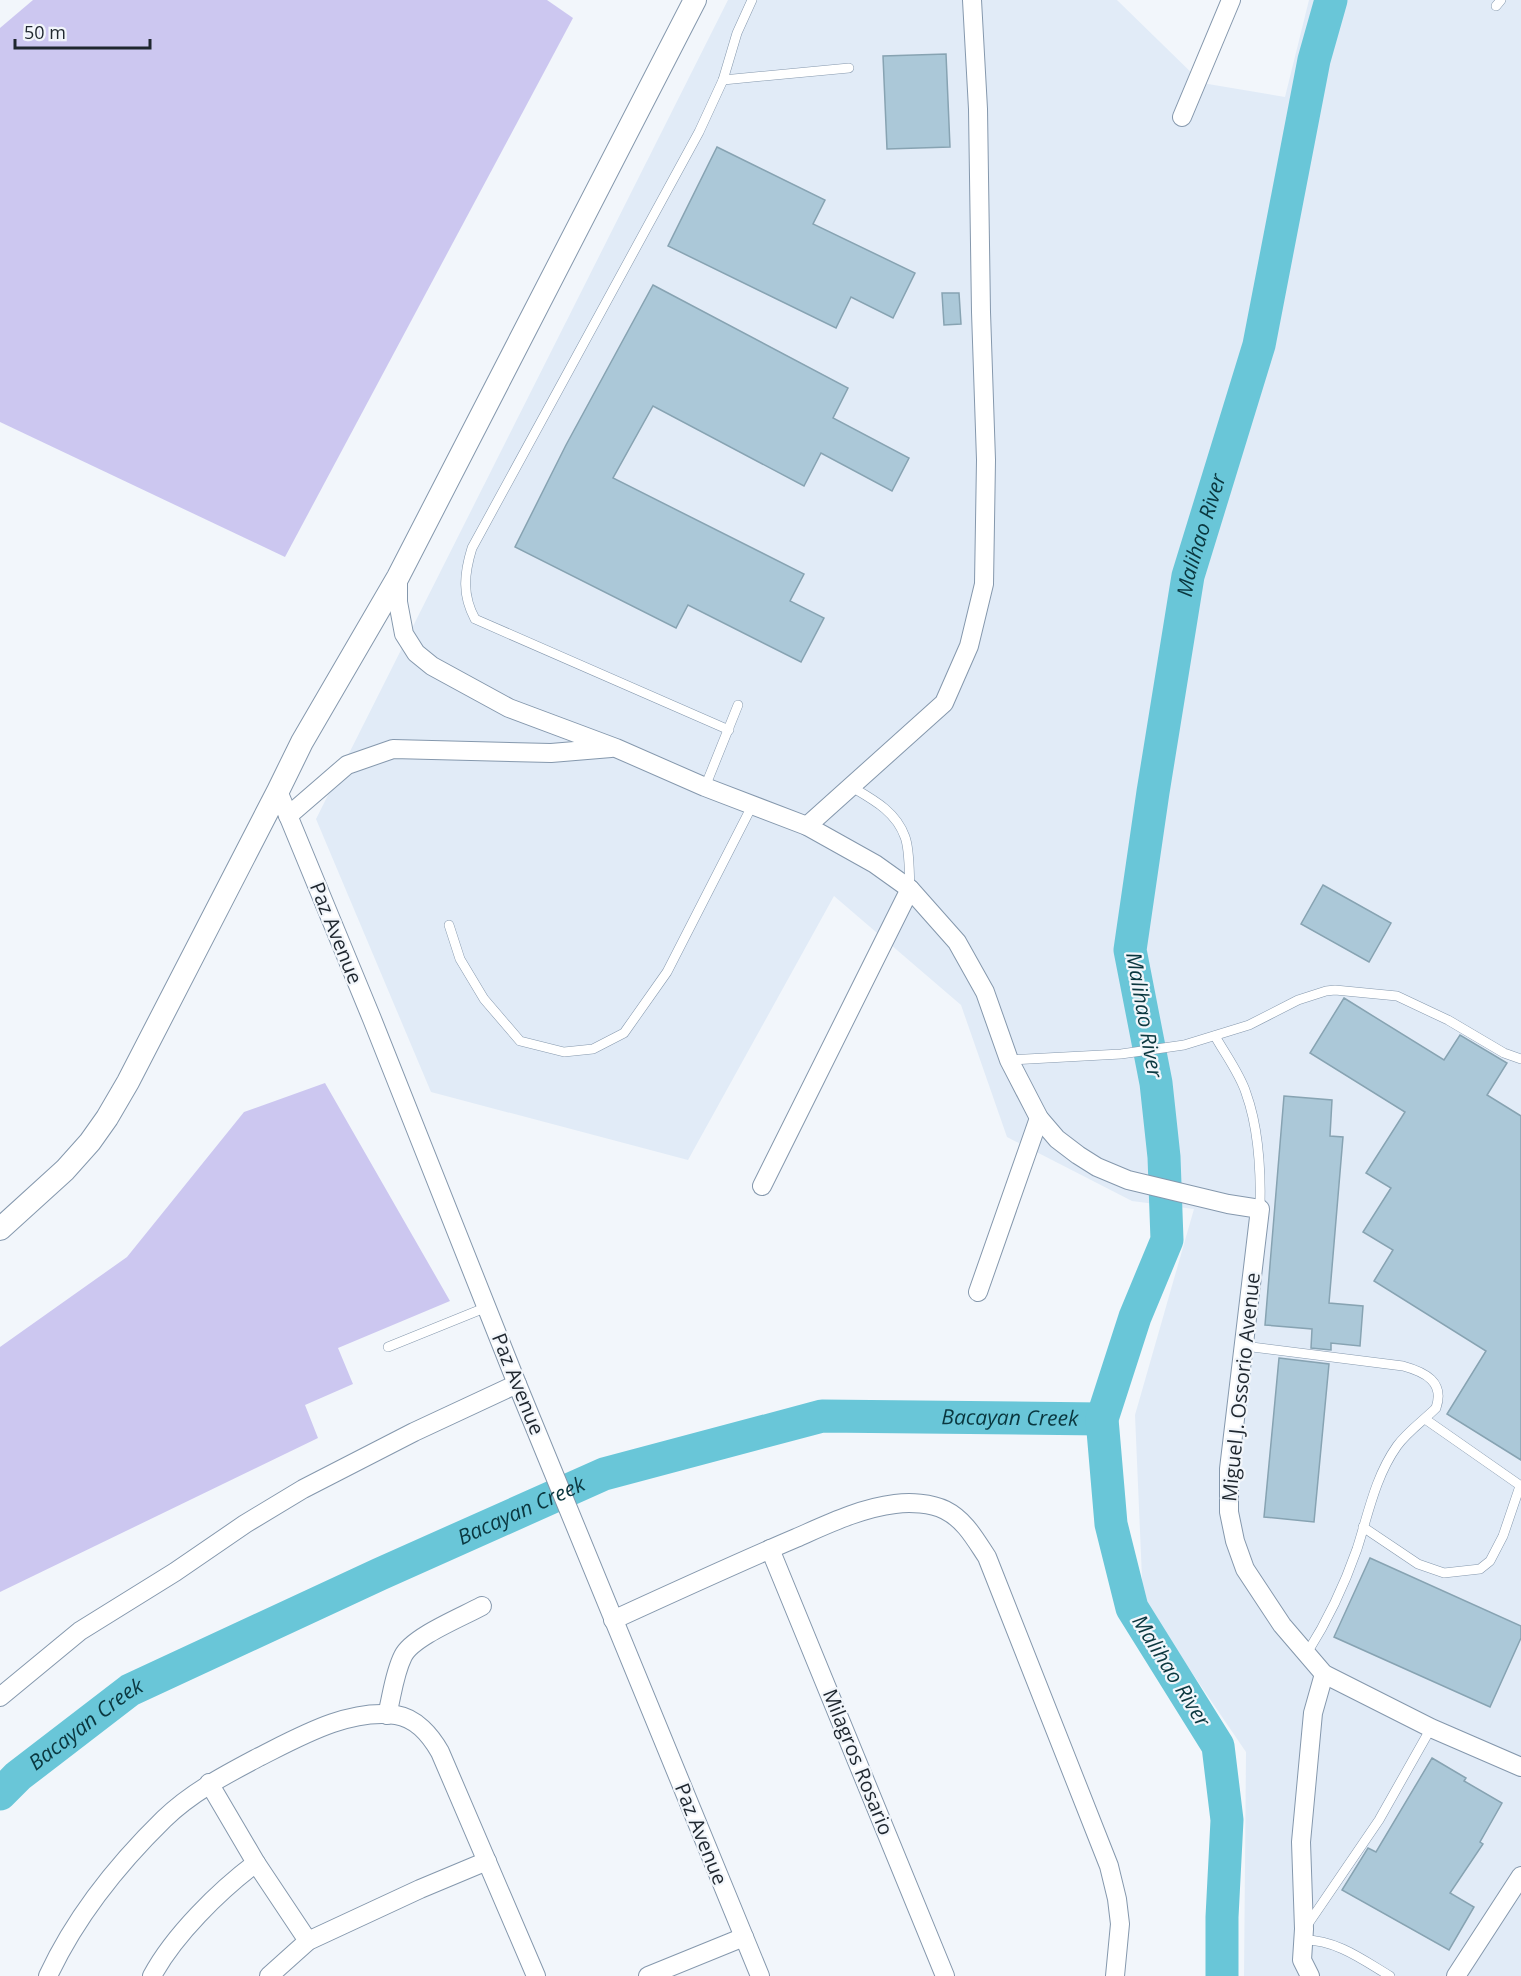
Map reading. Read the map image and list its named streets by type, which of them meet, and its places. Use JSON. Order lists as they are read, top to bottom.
{
  "streets": {
    "street": ["Paz Avenue", "Miguel J. Ossorio Avenue", "Milagros Rosario"]
  },
  "water": ["Malihao River", "Bacayan Creek"],
  "scale_bar": "50 m"
}
